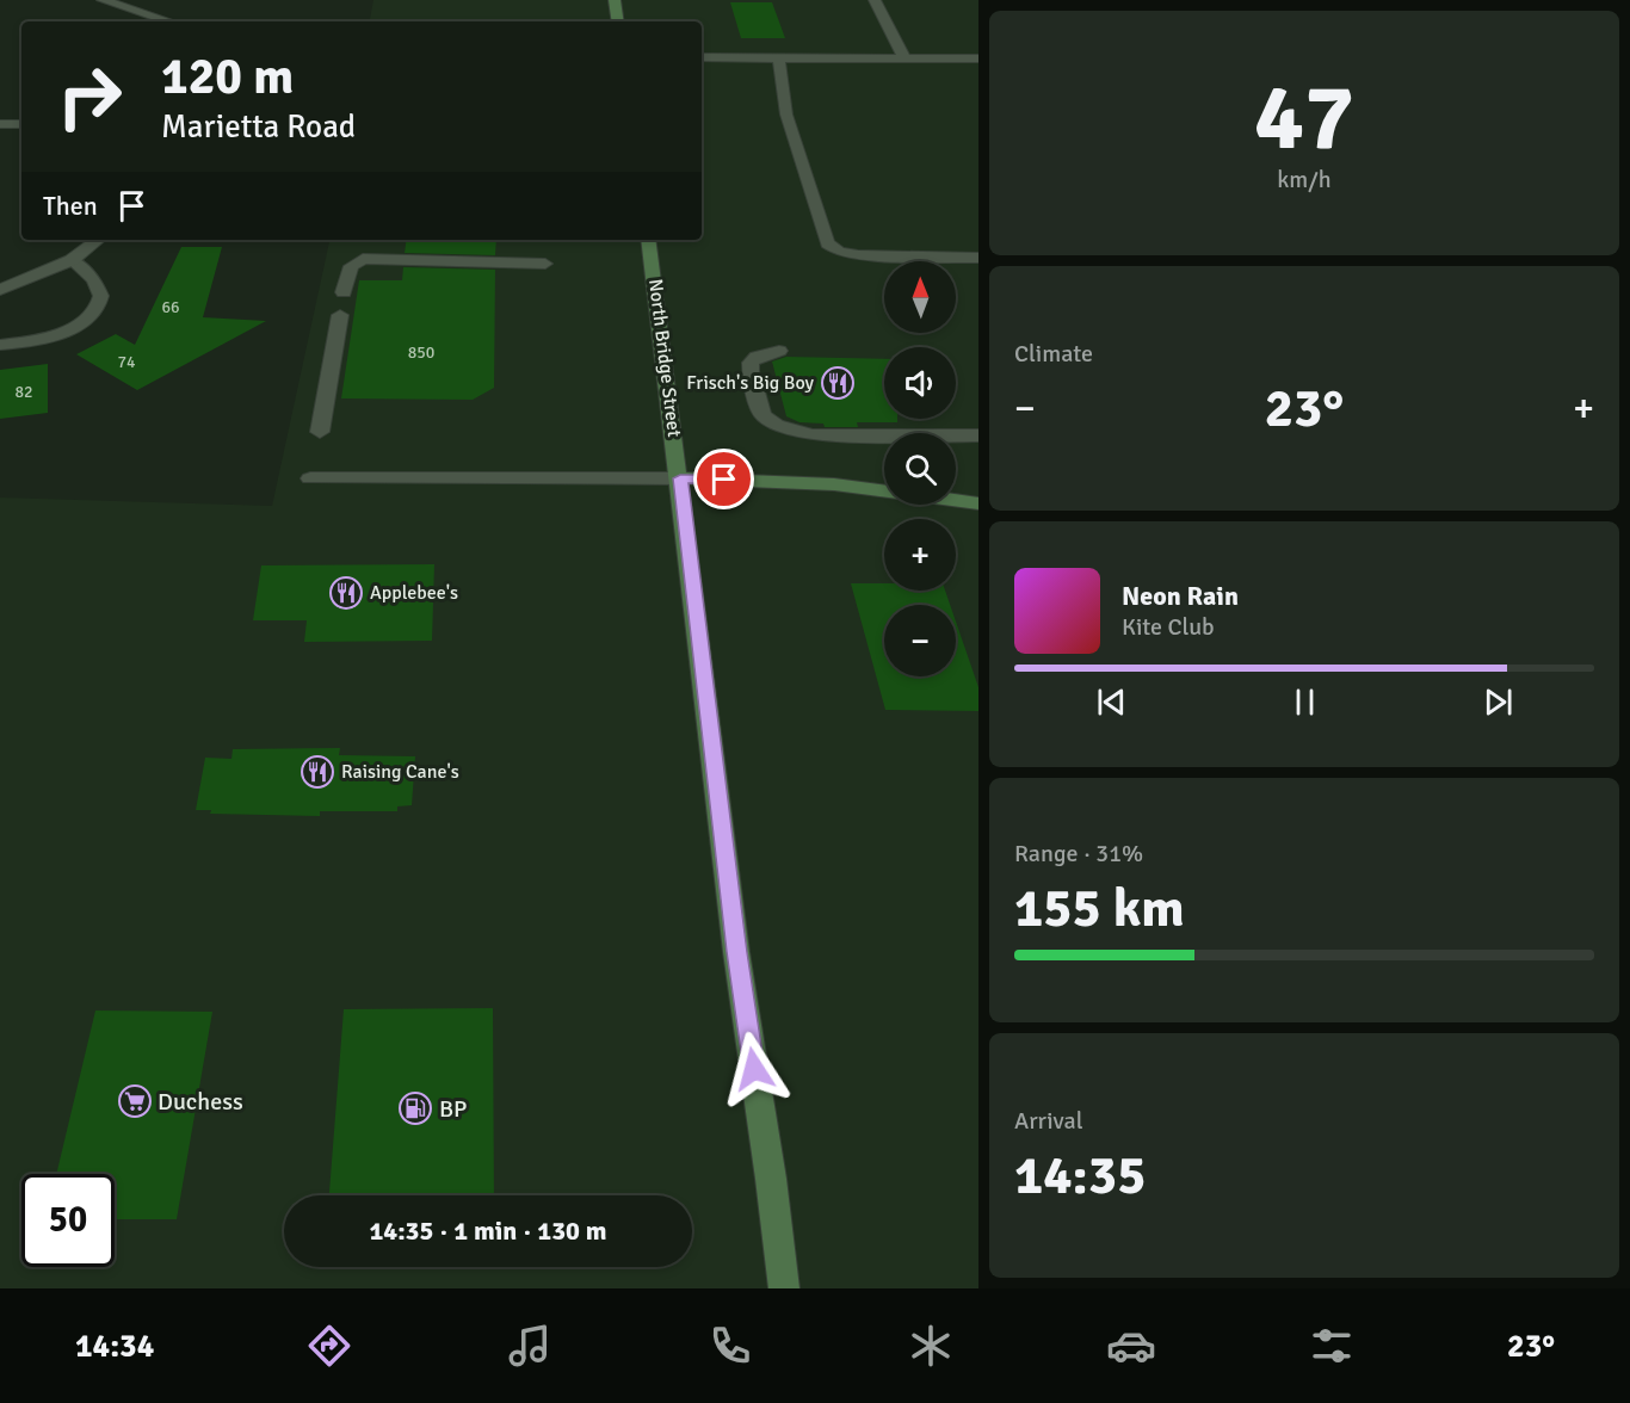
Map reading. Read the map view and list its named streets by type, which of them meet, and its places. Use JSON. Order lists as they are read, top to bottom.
{
  "streets": {
    "main road": ["North Bridge Street"]
  },
  "places": {
    "restaurant": ["Frisch's Big Boy", "Applebee's", "Raising Cane's"],
    "supermarket": ["Duchess"],
    "fuel station": ["BP"]
  },
  "house_numbers": [
    "66",
    "850",
    "74",
    "82"
  ],
  "north": "top",
  "page": {
    "tile": [
      ["47", "km/h"],
      "Climate",
      ["Range · 31%", "155 km"],
      ["Arrival", "14:35"]
    ],
    "turn": ["120 m", "Marietta Road"],
    "then": "Then",
    "map_buttons": ["+", "−"],
    "heat": ["−", "23°", "+"],
    "song": ["Neon Rain", "Kite Club"],
    "limit": "50",
    "trip": "14:35 · 1 min · 130 m",
    "tabs": ["14:34", "23°"]
  }
}
